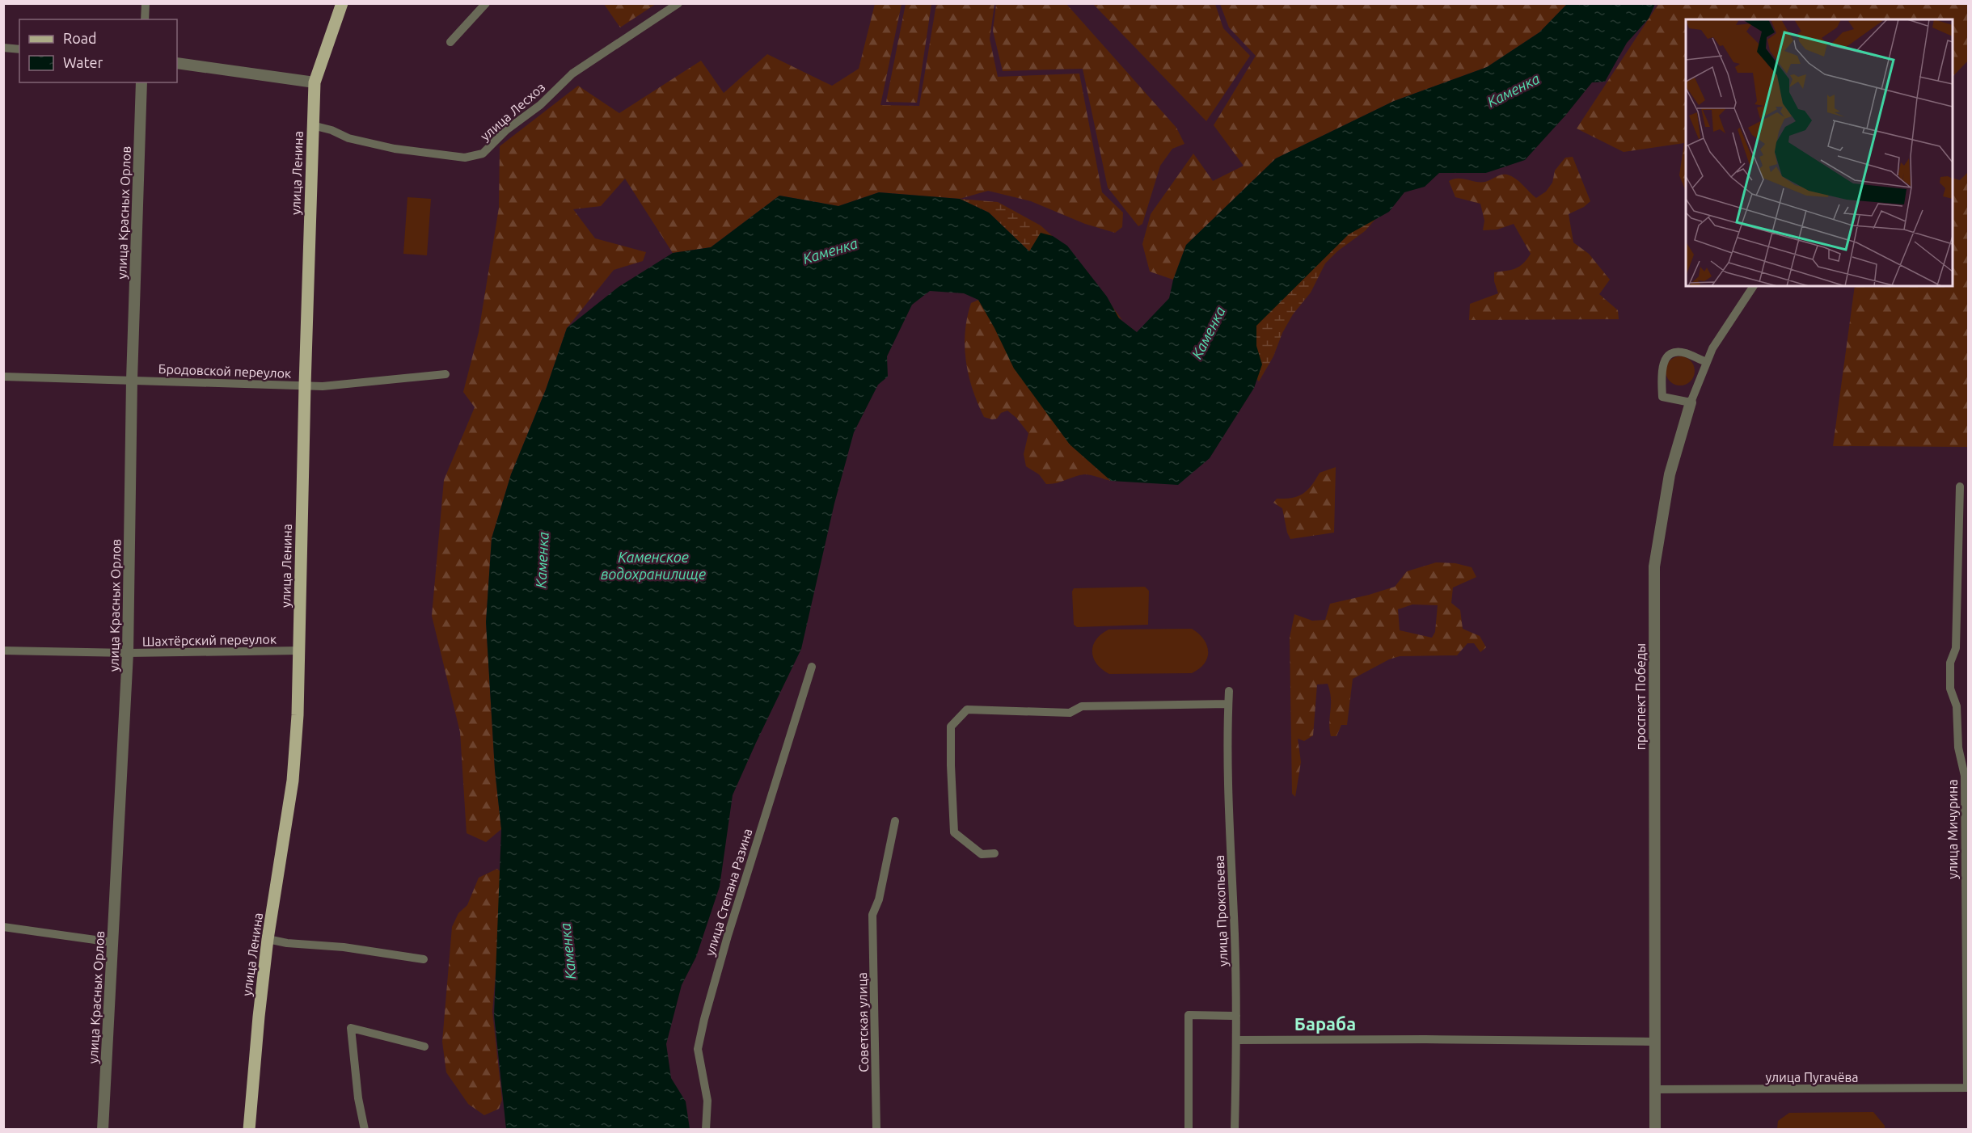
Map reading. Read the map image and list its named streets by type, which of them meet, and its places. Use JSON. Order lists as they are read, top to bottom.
{
  "streets": {
    "main road": ["улица Ленина"],
    "street": [
      "улица Лесхоз",
      "улица Красных Орлов",
      "Бродовской переулок",
      "Шахтёрский переулок",
      "проспект Победы",
      "улица Мичурина",
      "улица Степана Разина",
      "улица Прокопьева",
      "Советская улица",
      "улица Пугачёва"
    ]
  },
  "crossings": [
    ["улица Лесхоз", "улица Ленина"],
    ["улица Ленина", "Бродовской переулок"],
    ["улица Ленина", "Шахтёрский переулок"],
    ["улица Красных Орлов", "Бродовской переулок"],
    ["улица Красных Орлов", "Шахтёрский переулок"],
    ["проспект Победы", "улица Пугачёва"],
    ["улица Мичурина", "улица Пугачёва"]
  ],
  "districts": ["Бараба"],
  "water": ["Каменка", "Каменское водохранилище"],
  "legend": ["Road", "Water"]
}
